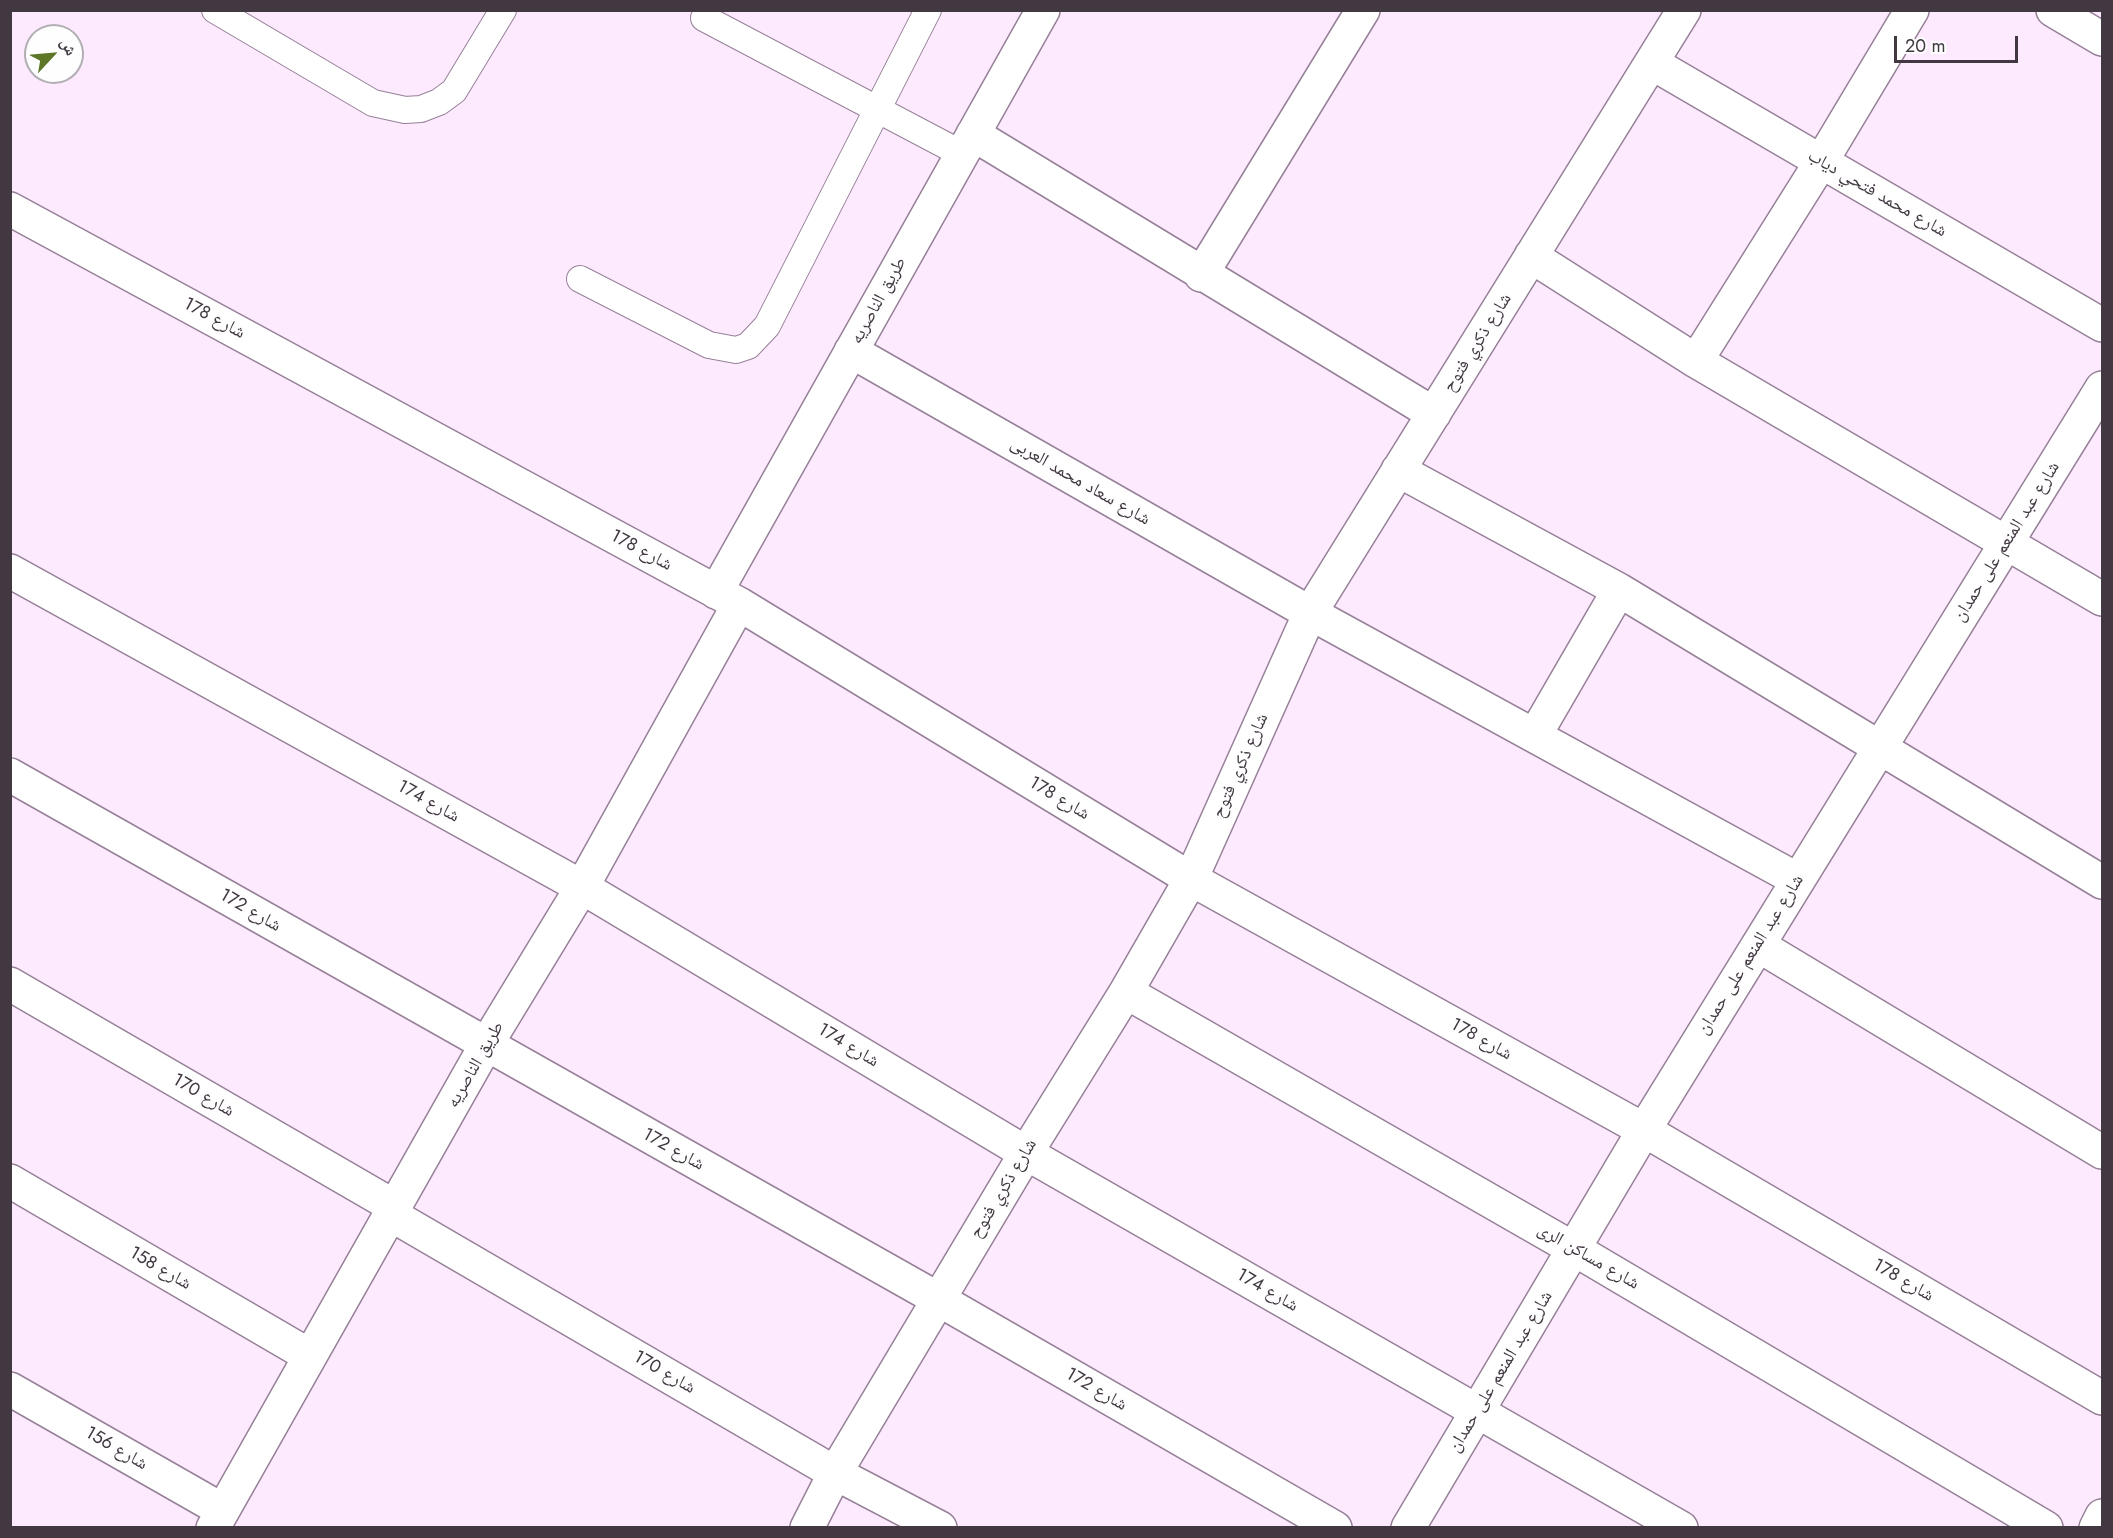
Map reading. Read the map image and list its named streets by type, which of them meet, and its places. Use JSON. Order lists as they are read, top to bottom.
{
  "streets": {
    "street": [
      "شارع محمد فتحي دياب",
      "طريق الناصريه",
      "شارع 178",
      "شارع ذكري فتوح",
      "شارع سعاد محمد العربى",
      "شارع عبد المنعم على حمدان",
      "شارع 174",
      "شارع 172",
      "شارع 170",
      "شارع مساكن الرى",
      "شارع 158",
      "شارع 156"
    ]
  },
  "crossings": [
    ["شارع محمد فتحي دياب", "شارع ذكري فتوح"],
    ["طريق الناصريه", "شارع 178"],
    ["طريق الناصريه", "شارع سعاد محمد العربى"],
    ["طريق الناصريه", "شارع 174"],
    ["طريق الناصريه", "شارع 172"],
    ["طريق الناصريه", "شارع 170"],
    ["طريق الناصريه", "شارع 158"],
    ["طريق الناصريه", "شارع 156"],
    ["شارع 178", "شارع ذكري فتوح"],
    ["شارع 178", "شارع عبد المنعم على حمدان"],
    ["شارع ذكري فتوح", "شارع سعاد محمد العربى"],
    ["شارع ذكري فتوح", "شارع 174"],
    ["شارع ذكري فتوح", "شارع 172"],
    ["شارع ذكري فتوح", "شارع 170"],
    ["شارع ذكري فتوح", "شارع مساكن الرى"],
    ["شارع سعاد محمد العربى", "شارع عبد المنعم على حمدان"],
    ["شارع عبد المنعم على حمدان", "شارع 174"],
    ["شارع عبد المنعم على حمدان", "شارع مساكن الرى"]
  ],
  "scale_bar": "20 m",
  "north": "top right"
}
